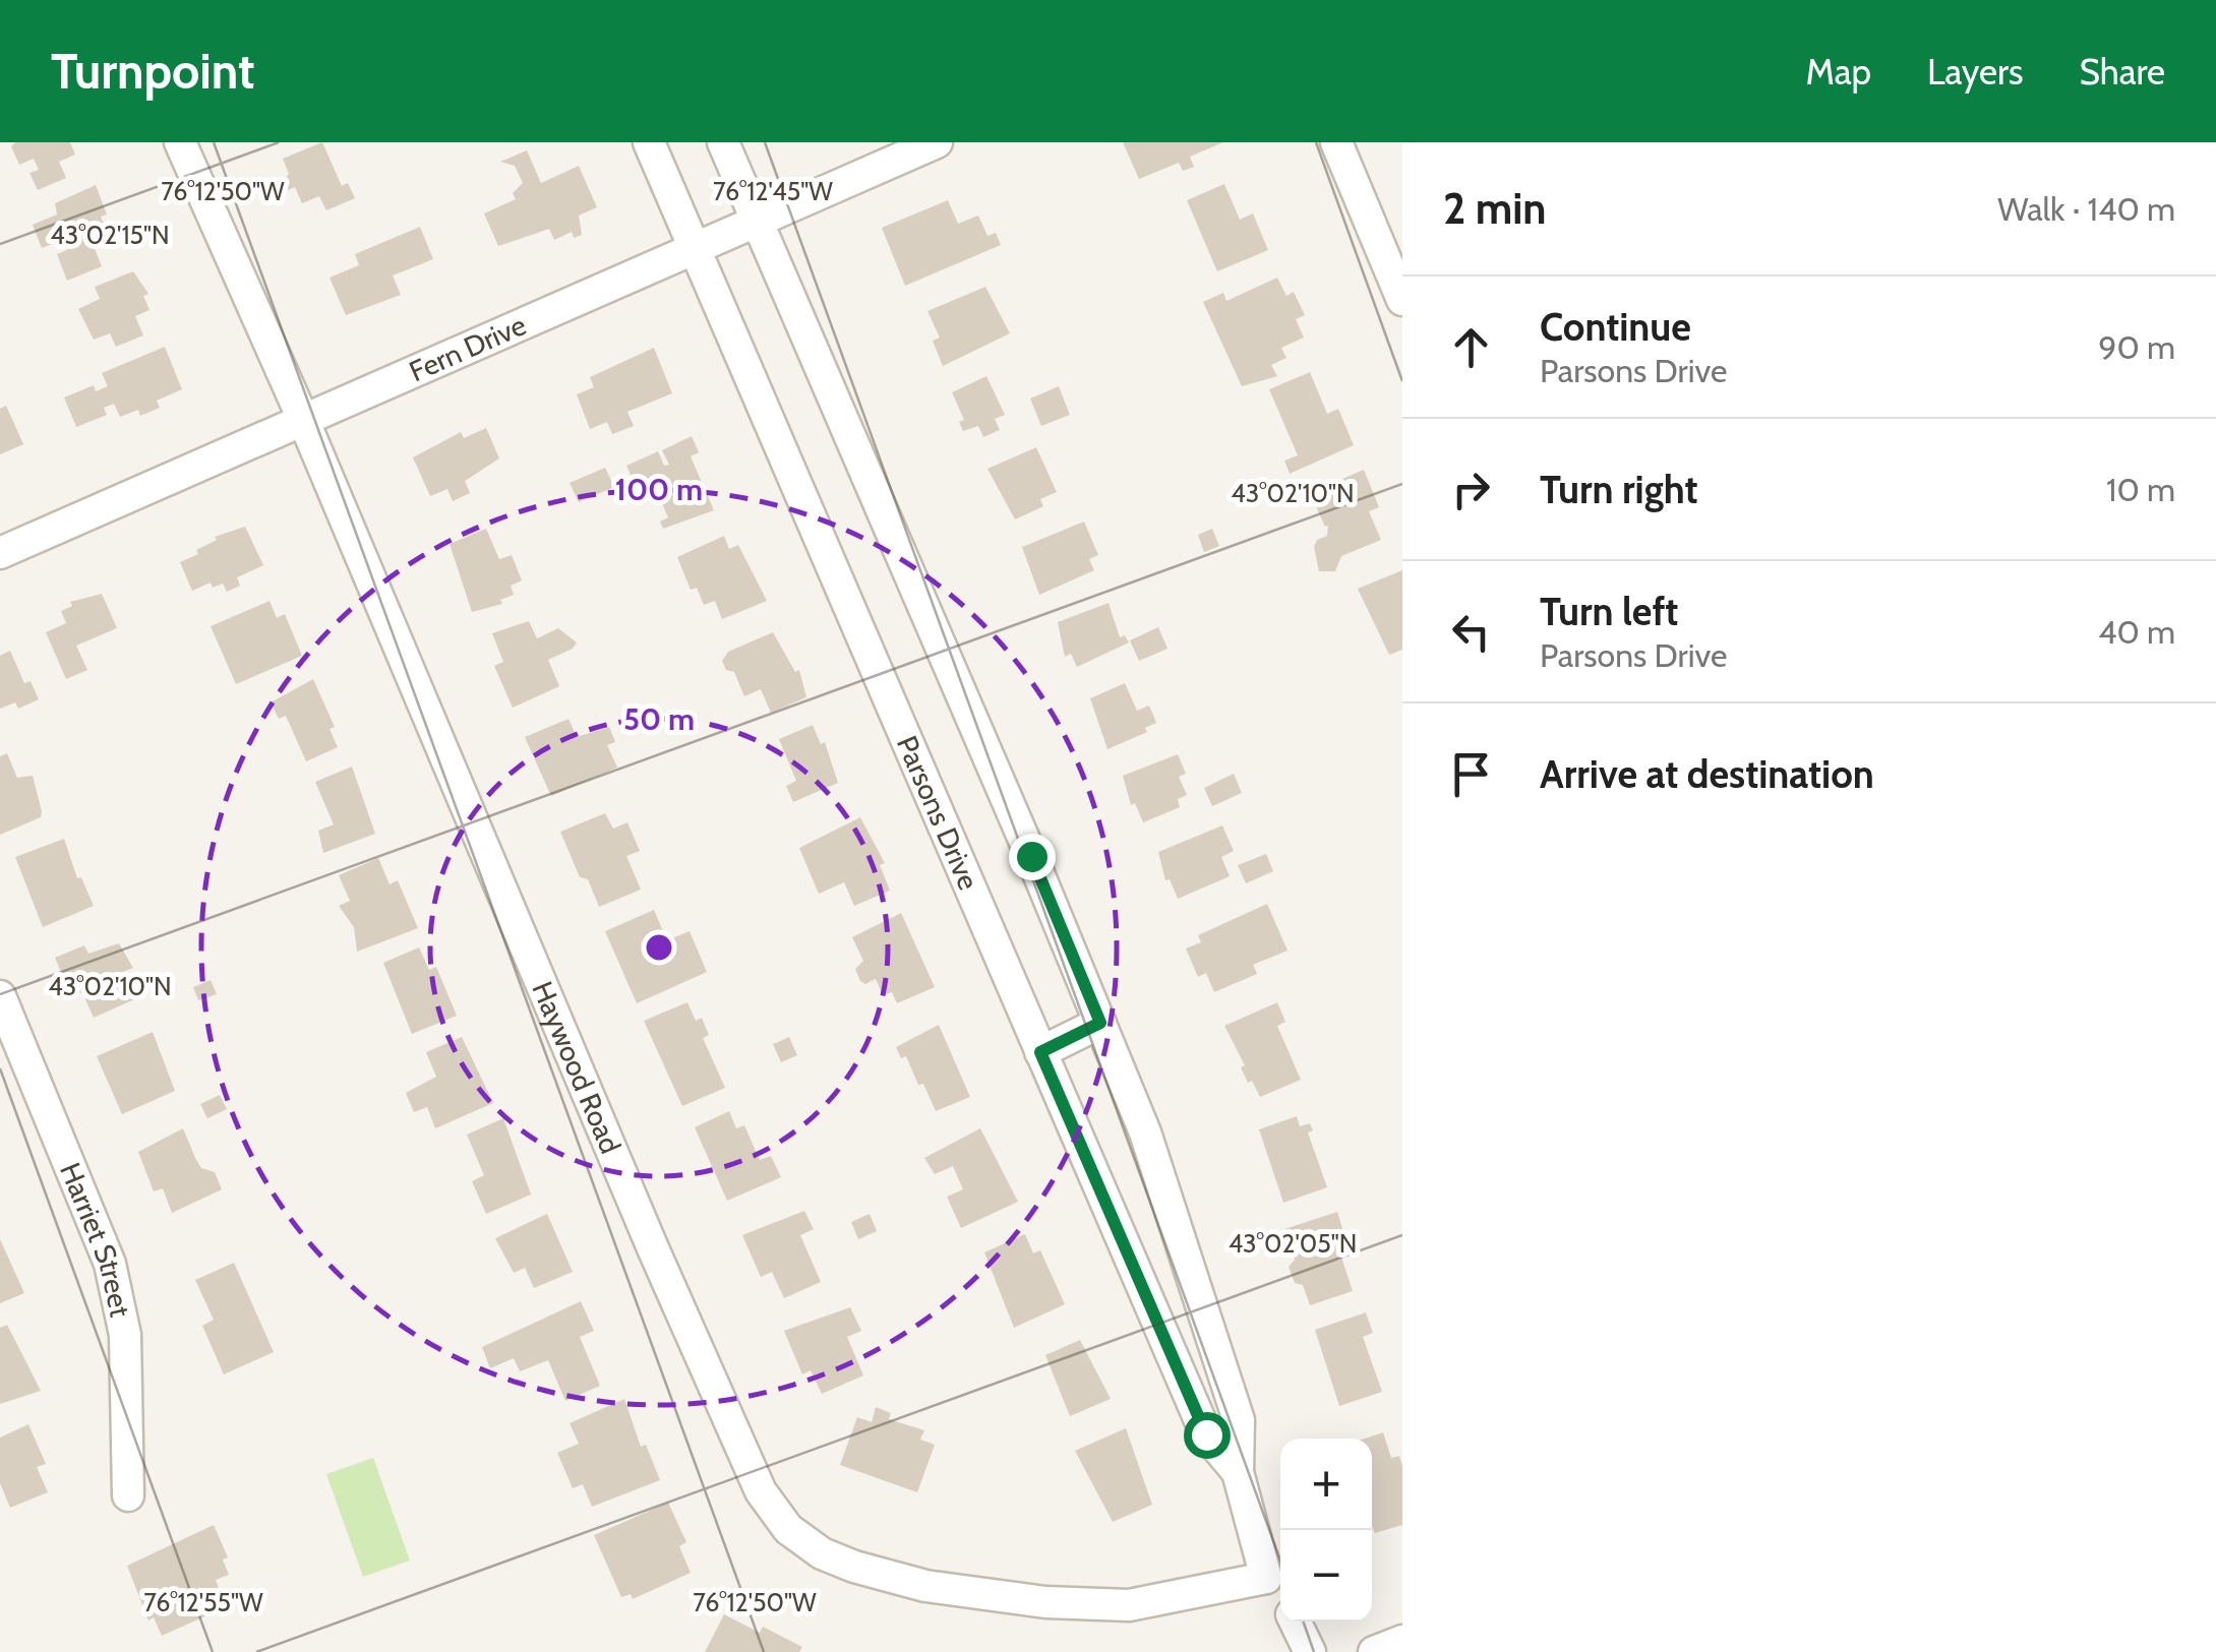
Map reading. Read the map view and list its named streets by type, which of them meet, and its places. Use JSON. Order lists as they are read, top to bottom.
{
  "streets": {
    "street": [
      "Fern Drive",
      "Parsons Drive",
      "Haywood Road",
      "Harriet Street"
    ]
  },
  "crossings": [
    ["Fern Drive", "Parsons Drive"],
    ["Fern Drive", "Haywood Road"],
    ["Parsons Drive", "Haywood Road"]
  ],
  "page": {
    "header": "Turnpoint",
    "nav": ["Map", "Layers", "Share"],
    "heading": ["2 min", "Walk · 140 m"],
    "list": [
      ["Continue", "Parsons Drive", "90 m"],
      ["Turn right", "10 m"],
      ["Turn left", "Parsons Drive", "40 m"],
      "Arrive at destination"
    ],
    "map_buttons": ["+", "−"]
  },
  "coordinates": [
    "76°12'50\"W",
    "76°12'45\"W",
    "43°02'15\"N",
    "43°02'10\"N",
    "43°02'05\"N",
    "76°12'55\"W"
  ],
  "rings": ["100 m", "50 m"]
}
